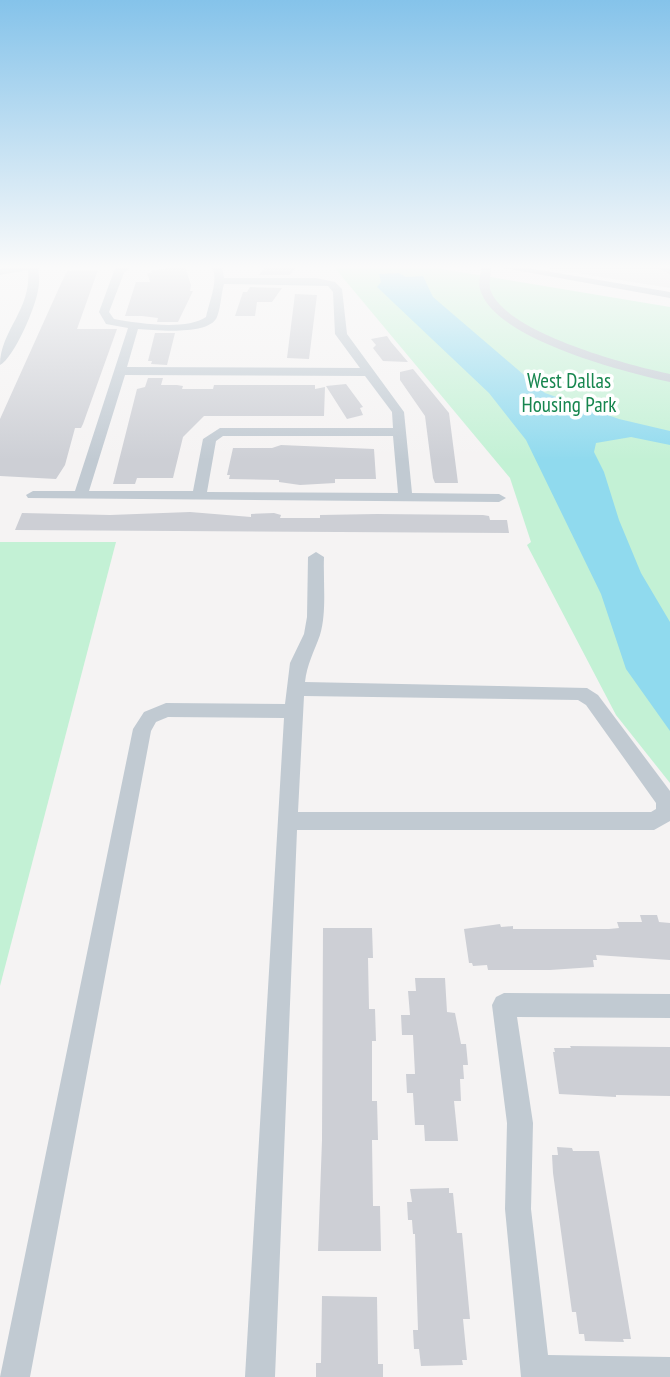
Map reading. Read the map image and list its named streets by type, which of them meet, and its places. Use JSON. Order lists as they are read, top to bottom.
{
  "parks": ["West Dallas Housing Park"]
}
